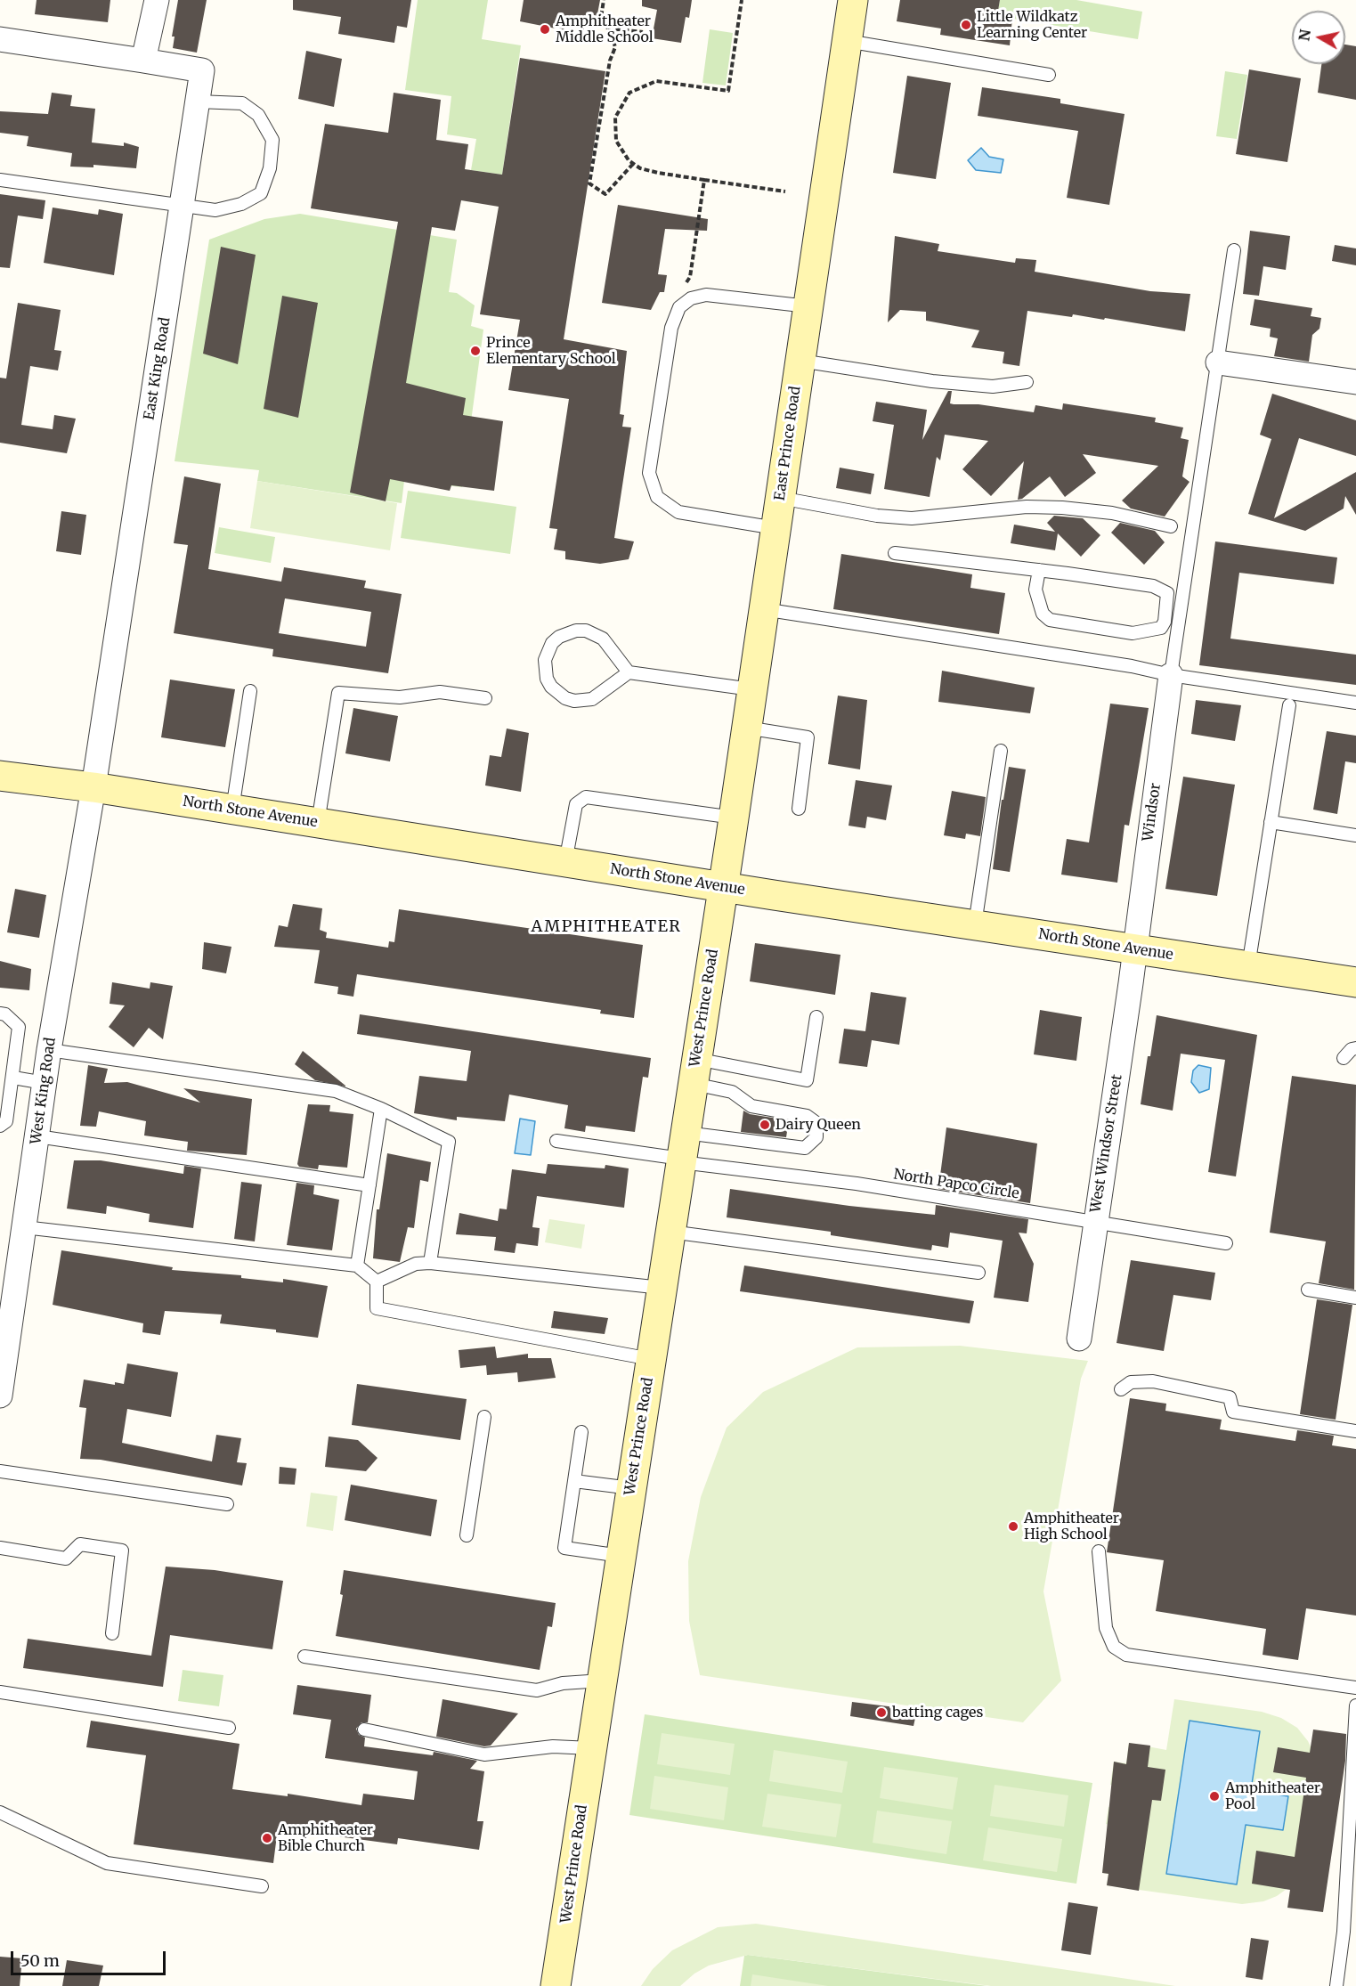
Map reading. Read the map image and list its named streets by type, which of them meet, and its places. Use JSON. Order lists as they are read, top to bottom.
{
  "streets": {
    "main road": ["East Prince Road", "North Stone Avenue", "West Prince Road"],
    "street": [
      "East King Road",
      "Windsor",
      "West King Road",
      "West Windsor Street"
    ],
    "lane": ["North Papco Circle"]
  },
  "crossings": [
    ["East King Road", "North Stone Avenue"],
    ["East King Road", "West King Road"],
    ["East Prince Road", "North Stone Avenue"],
    ["East Prince Road", "West Prince Road"],
    ["North Stone Avenue", "Windsor"],
    ["North Stone Avenue", "West Prince Road"],
    ["North Stone Avenue", "West King Road"],
    ["North Stone Avenue", "West Windsor Street"],
    ["Windsor", "West Windsor Street"],
    ["West Prince Road", "North Papco Circle"],
    ["West Windsor Street", "North Papco Circle"]
  ],
  "districts": ["AMPHITHEATER"],
  "places": [
    "Little Wildkatz Learning Center",
    "Amphitheater Middle School",
    "Prince Elementary School",
    "Dairy Queen",
    "Amphitheater High School",
    "batting cages",
    "Amphitheater Pool",
    "Amphitheater Bible Church"
  ],
  "scale_bar": "50 m",
  "north": "left"
}
